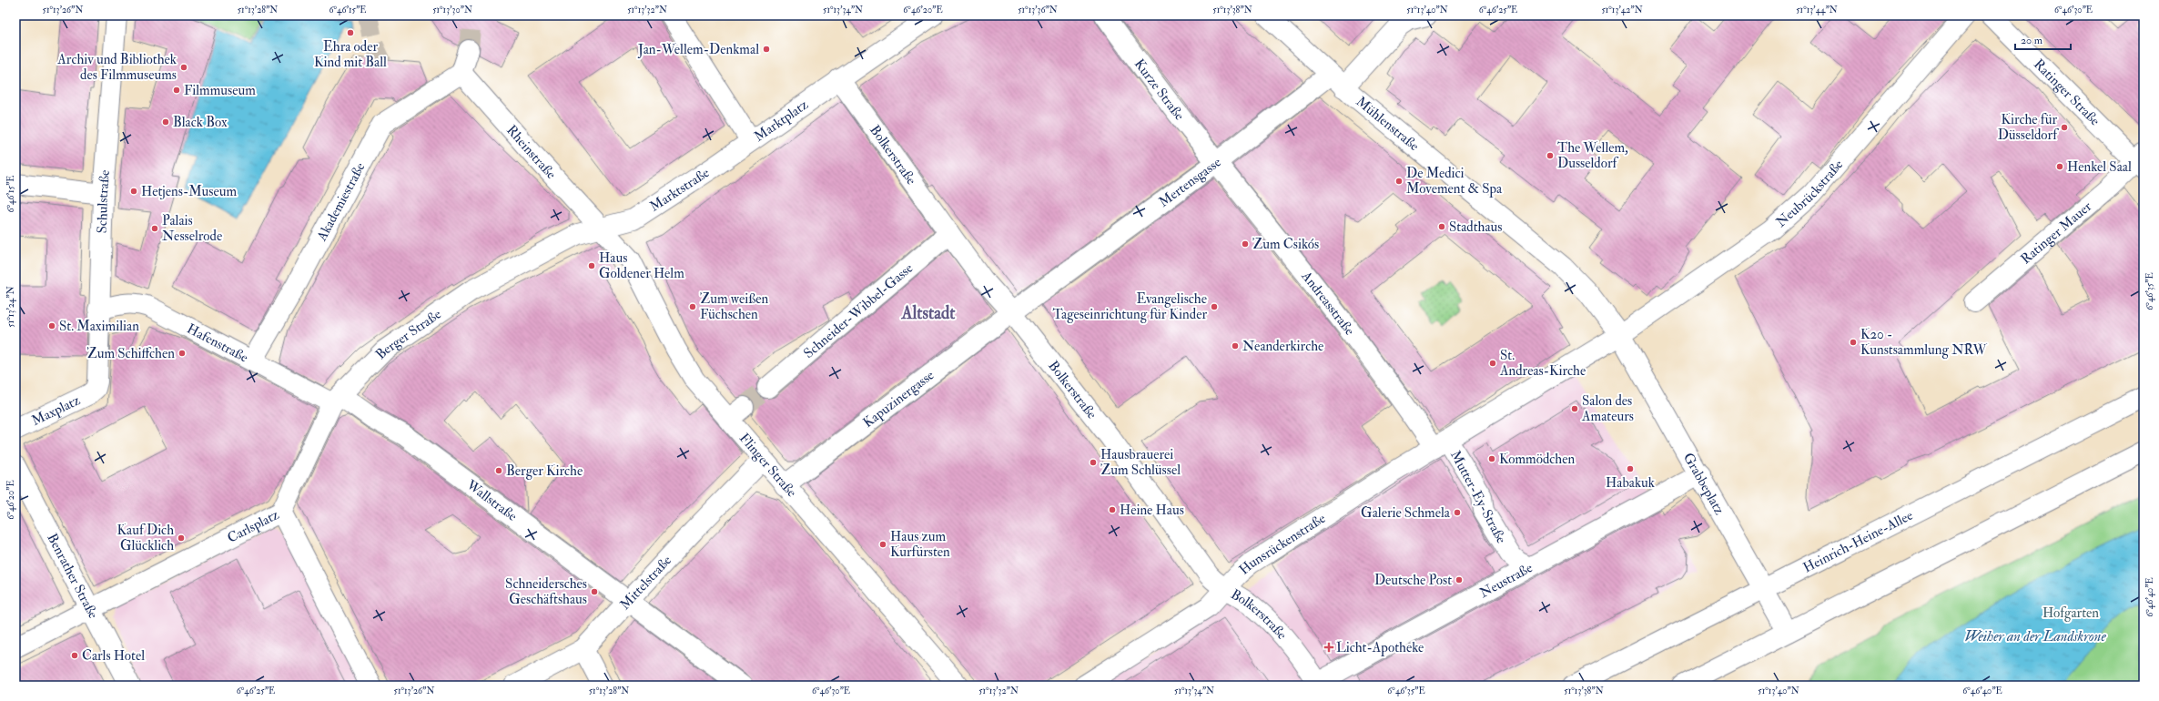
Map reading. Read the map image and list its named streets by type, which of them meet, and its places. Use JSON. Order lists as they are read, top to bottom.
{
  "streets": {
    "street": [
      "Kurze Straße",
      "Ratinger Straße",
      "Marktplatz",
      "Mühlenstraße",
      "Rheinstraße",
      "Bolkerstraße",
      "Mertensgasse",
      "Marktstraße",
      "Neubrückstraße",
      "Akademiestraße",
      "Schulstraße",
      "Ratinger Mauer",
      "Andreasstraße",
      "Schneider-Wibbel-Gasse",
      "Berger Straße",
      "Hafenstraße",
      "Kapuzinergasse",
      "Maxplatz",
      "Flinger Straße",
      "Grabbeplatz",
      "Mutter-Ey-Straße",
      "Wallstraße",
      "Carlsplatz",
      "Heinrich-Heine-Allee",
      "Hunsrückenstraße",
      "Benrather Straße",
      "Neustraße",
      "Mittelstraße"
    ]
  },
  "crossings": [
    ["Kurze Straße", "Mertensgasse"],
    ["Kurze Straße", "Andreasstraße"],
    ["Ratinger Straße", "Ratinger Mauer"],
    ["Marktplatz", "Bolkerstraße"],
    ["Marktplatz", "Marktstraße"],
    ["Mühlenstraße", "Mertensgasse"],
    ["Mühlenstraße", "Neubrückstraße"],
    ["Mühlenstraße", "Grabbeplatz"],
    ["Mühlenstraße", "Hunsrückenstraße"],
    ["Rheinstraße", "Marktstraße"],
    ["Rheinstraße", "Akademiestraße"],
    ["Rheinstraße", "Berger Straße"],
    ["Rheinstraße", "Flinger Straße"],
    ["Bolkerstraße", "Mertensgasse"],
    ["Bolkerstraße", "Schneider-Wibbel-Gasse"],
    ["Bolkerstraße", "Kapuzinergasse"],
    ["Bolkerstraße", "Hunsrückenstraße"],
    ["Bolkerstraße", "Neustraße"],
    ["Mertensgasse", "Andreasstraße"],
    ["Mertensgasse", "Kapuzinergasse"],
    ["Marktstraße", "Berger Straße"],
    ["Marktstraße", "Flinger Straße"],
    ["Neubrückstraße", "Grabbeplatz"],
    ["Neubrückstraße", "Hunsrückenstraße"],
    ["Akademiestraße", "Hafenstraße"],
    ["Schulstraße", "Hafenstraße"],
    ["Schulstraße", "Maxplatz"],
    ["Andreasstraße", "Mutter-Ey-Straße"],
    ["Andreasstraße", "Hunsrückenstraße"],
    ["Berger Straße", "Hafenstraße"],
    ["Berger Straße", "Flinger Straße"],
    ["Berger Straße", "Wallstraße"],
    ["Berger Straße", "Carlsplatz"],
    ["Hafenstraße", "Wallstraße"],
    ["Kapuzinergasse", "Flinger Straße"],
    ["Flinger Straße", "Mittelstraße"],
    ["Grabbeplatz", "Heinrich-Heine-Allee"],
    ["Grabbeplatz", "Hunsrückenstraße"],
    ["Grabbeplatz", "Neustraße"],
    ["Mutter-Ey-Straße", "Hunsrückenstraße"],
    ["Mutter-Ey-Straße", "Neustraße"],
    ["Wallstraße", "Mittelstraße"],
    ["Carlsplatz", "Benrather Straße"]
  ],
  "districts": ["Altstadt"],
  "water": ["Weiher an der Landskrone"],
  "parks": ["Hofgarten"],
  "places": {
    "other": [
      "Ehra oder Kind mit Ball",
      "Jan-Wellem-Denkmal",
      "Archiv und Bibliothek des Filmmuseums",
      "Filmmuseum",
      "Black Box",
      "Kirche für Düsseldorf",
      "The Wellem, Dusseldorf",
      "Henkel Saal",
      "De Medici Movement & Spa",
      "Hetjens-Museum",
      "Stadthaus",
      "Palais Nesselrode",
      "Zum Csikós",
      "Haus Goldener Helm",
      "Zum weißen Füchschen",
      "Evangelische Tageseinrichtung für Kinder",
      "St. Maximilian",
      "K20 - Kunstsammlung NRW",
      "Neanderkirche",
      "Zum Schiffchen",
      "St. Andreas-Kirche",
      "Salon des Amateurs",
      "Kommödchen",
      "Hausbrauerei Zum Schlüssel",
      "Habakuk",
      "Berger Kirche",
      "Heine Haus",
      "Galerie Schmela",
      "Kauf Dich Glücklich",
      "Haus zum Kurfürsten",
      "Deutsche Post",
      "Schneidersches Geschäftshaus",
      "Carls Hotel"
    ],
    "health": ["Licht-Apotheke"]
  },
  "scale_bar": "20 m",
  "coordinates": [
    "51°13'26\"N",
    "51°13'28\"N",
    "6°46'15\"E",
    "51°13'30\"N",
    "51°13'32\"N",
    "51°13'34\"N",
    "6°46'20\"E",
    "51°13'36\"N",
    "51°13'38\"N",
    "51°13'40\"N",
    "6°46'25\"E",
    "51°13'42\"N",
    "51°13'44\"N",
    "6°46'30\"E",
    "6°46'35\"E",
    "51°13'24\"N",
    "6°46'40\"E"
  ]
}
